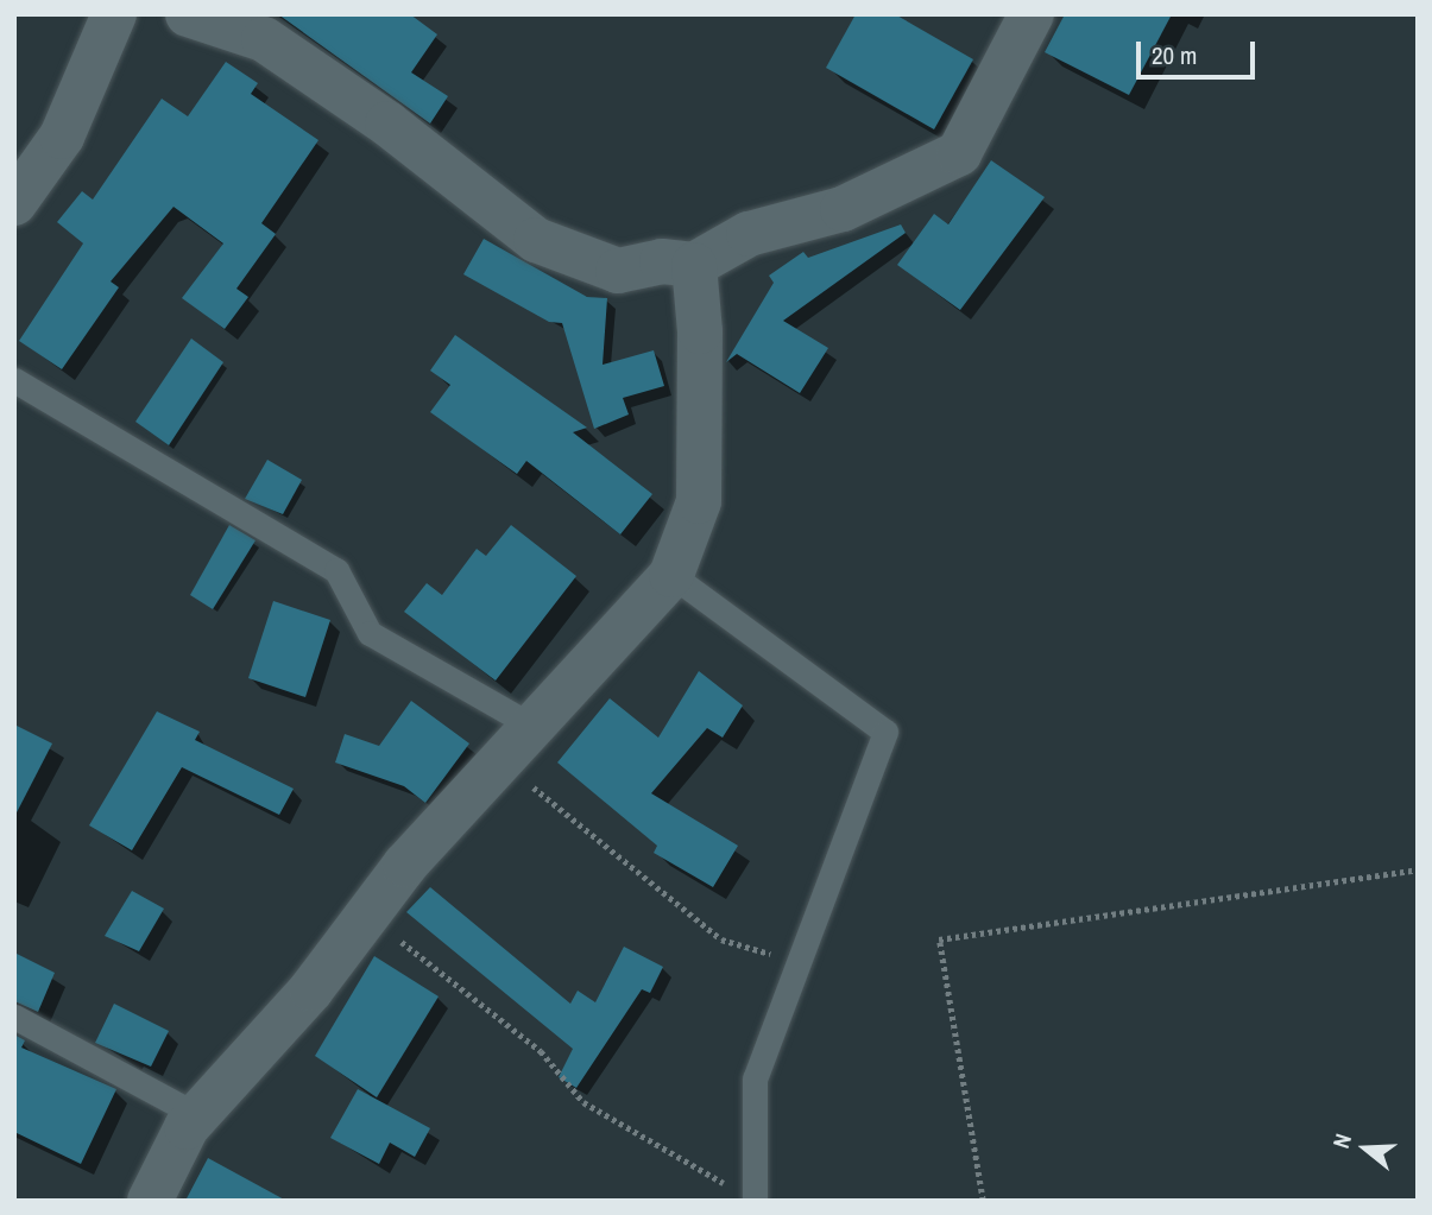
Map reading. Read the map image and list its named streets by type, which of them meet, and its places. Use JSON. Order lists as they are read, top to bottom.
{
  "scale_bar": "20 m",
  "north": "left"
}
